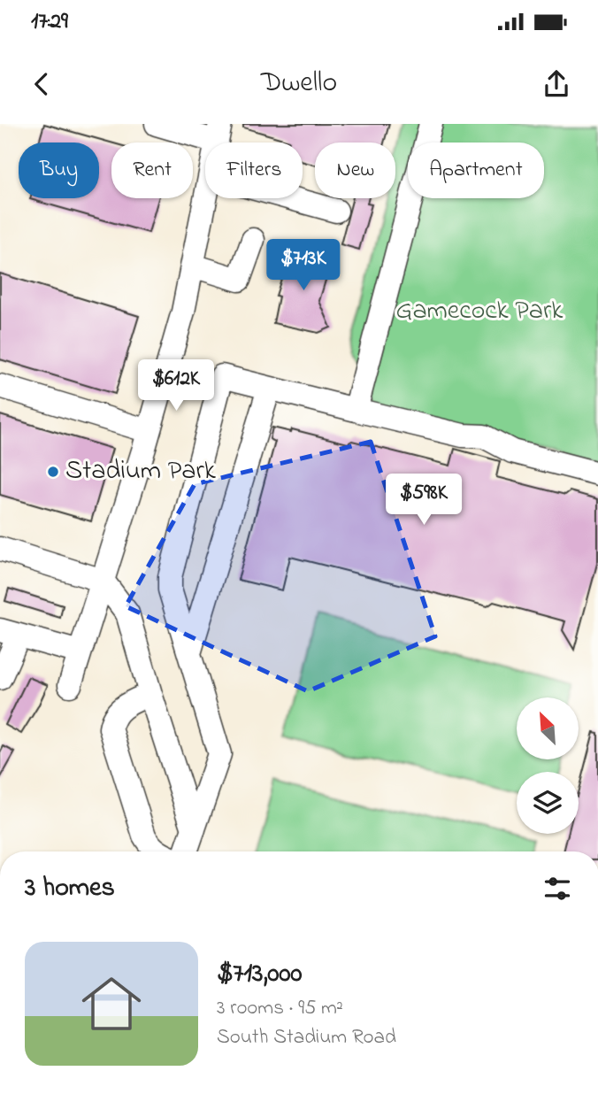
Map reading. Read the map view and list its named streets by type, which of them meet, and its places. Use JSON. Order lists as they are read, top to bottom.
{
  "parks": ["Gamecock Park"],
  "places": ["Stadium Park"],
  "north": "top left",
  "page": {
    "status": "17:29",
    "header": "Dwello",
    "chip": [
      "Buy",
      "Rent",
      "Filters",
      "New",
      "Apartment"
    ],
    "price": ["$713K", "$612K", "$598K"],
    "heading": "3 homes",
    "list": [
      {
        "name": "$713,000",
        "note": "3 rooms · 95 m² · South Stadium Road"
      }
    ]
  }
}
